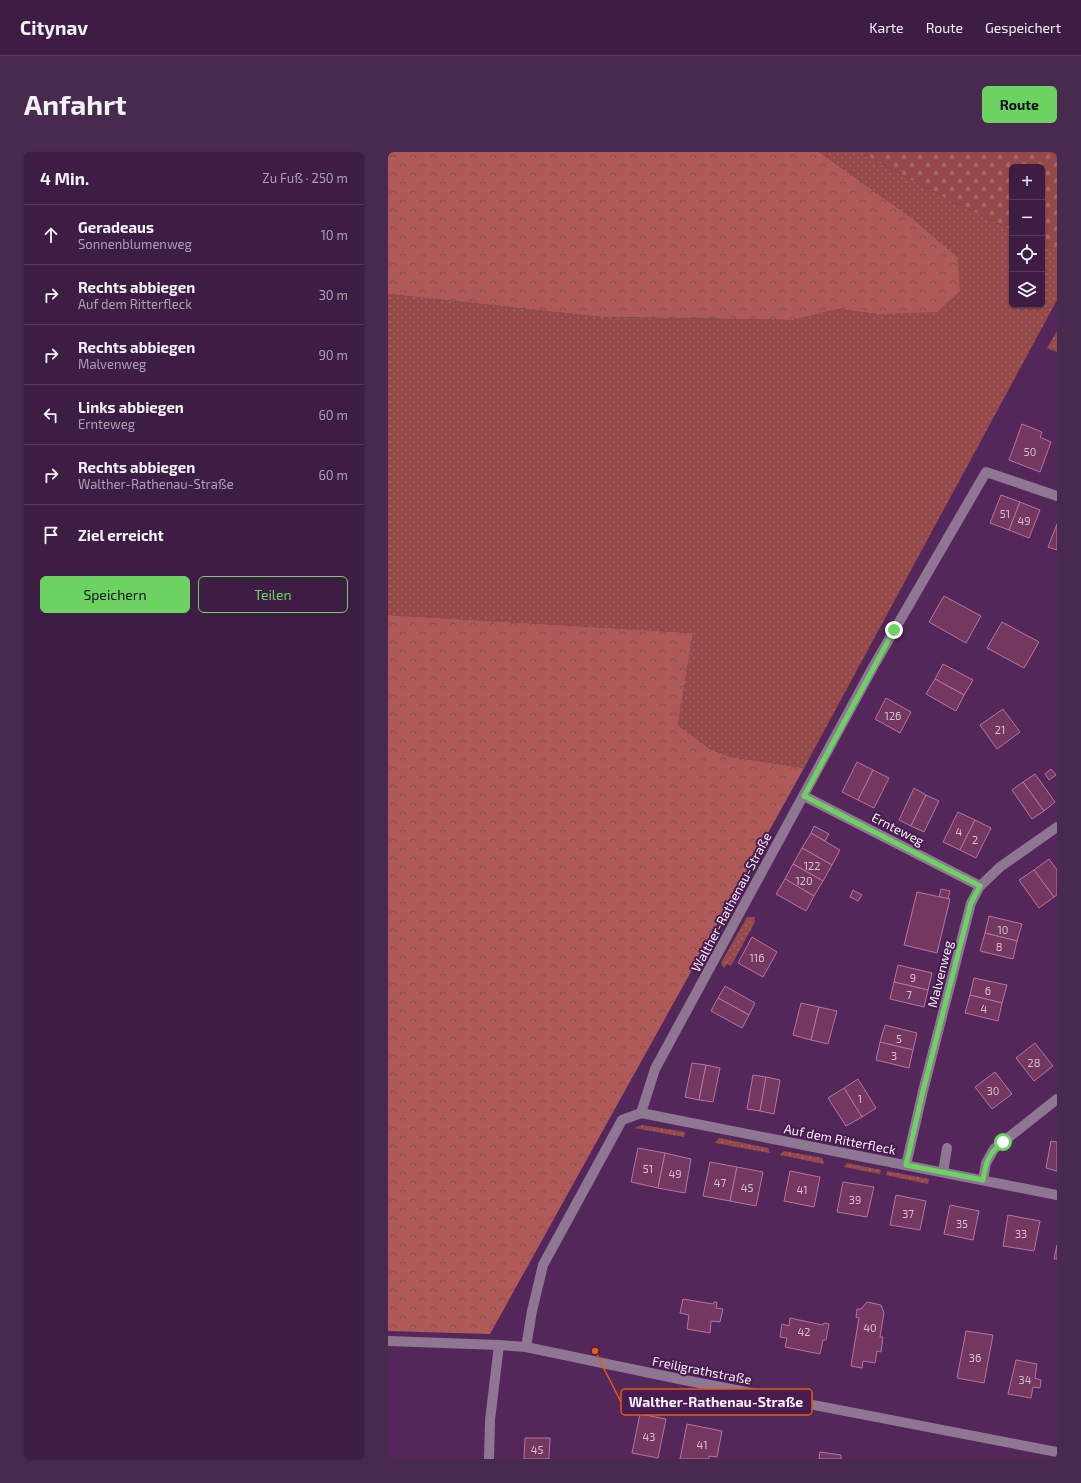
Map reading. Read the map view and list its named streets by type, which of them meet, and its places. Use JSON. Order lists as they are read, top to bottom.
{
  "streets": {
    "street": [
      "Ernteweg",
      "Walther-Rathenau-Straße",
      "Malvenweg",
      "Auf dem Ritterfleck",
      "Freiligrathstraße"
    ]
  },
  "crossings": [
    ["Ernteweg", "Walther-Rathenau-Straße"],
    ["Ernteweg", "Malvenweg"],
    ["Walther-Rathenau-Straße", "Auf dem Ritterfleck"],
    ["Malvenweg", "Auf dem Ritterfleck"]
  ],
  "places": ["Walther-Rathenau-Straße"],
  "house_numbers": [
    "50",
    "51",
    "49",
    "126",
    "21",
    "4",
    "2",
    "122",
    "120",
    "10",
    "8",
    "116",
    "9",
    "6",
    "7",
    "4",
    "5",
    "3",
    "28",
    "30",
    "1",
    "51",
    "49",
    "47",
    "45",
    "41",
    "39",
    "37",
    "35",
    "33",
    "40",
    "42",
    "36",
    "34",
    "43",
    "41",
    "45"
  ],
  "page": {
    "header": "Citynav",
    "nav": ["Karte", "Route", "Gespeichert"],
    "buttons": [
      "Route",
      ["Speichern", "Teilen"]
    ],
    "title": "Anfahrt",
    "heading": ["4 Min.", "Zu Fuß · 250 m"],
    "map_buttons": ["+", "−"],
    "list": [
      ["Geradeaus", "Sonnenblumenweg", "10 m"],
      ["Rechts abbiegen", "Auf dem Ritterfleck", "30 m"],
      ["Rechts abbiegen", "Malvenweg", "90 m"],
      ["Links abbiegen", "Ernteweg", "60 m"],
      ["Rechts abbiegen", "Walther-Rathenau-Straße", "60 m"],
      "Ziel erreicht"
    ]
  }
}
